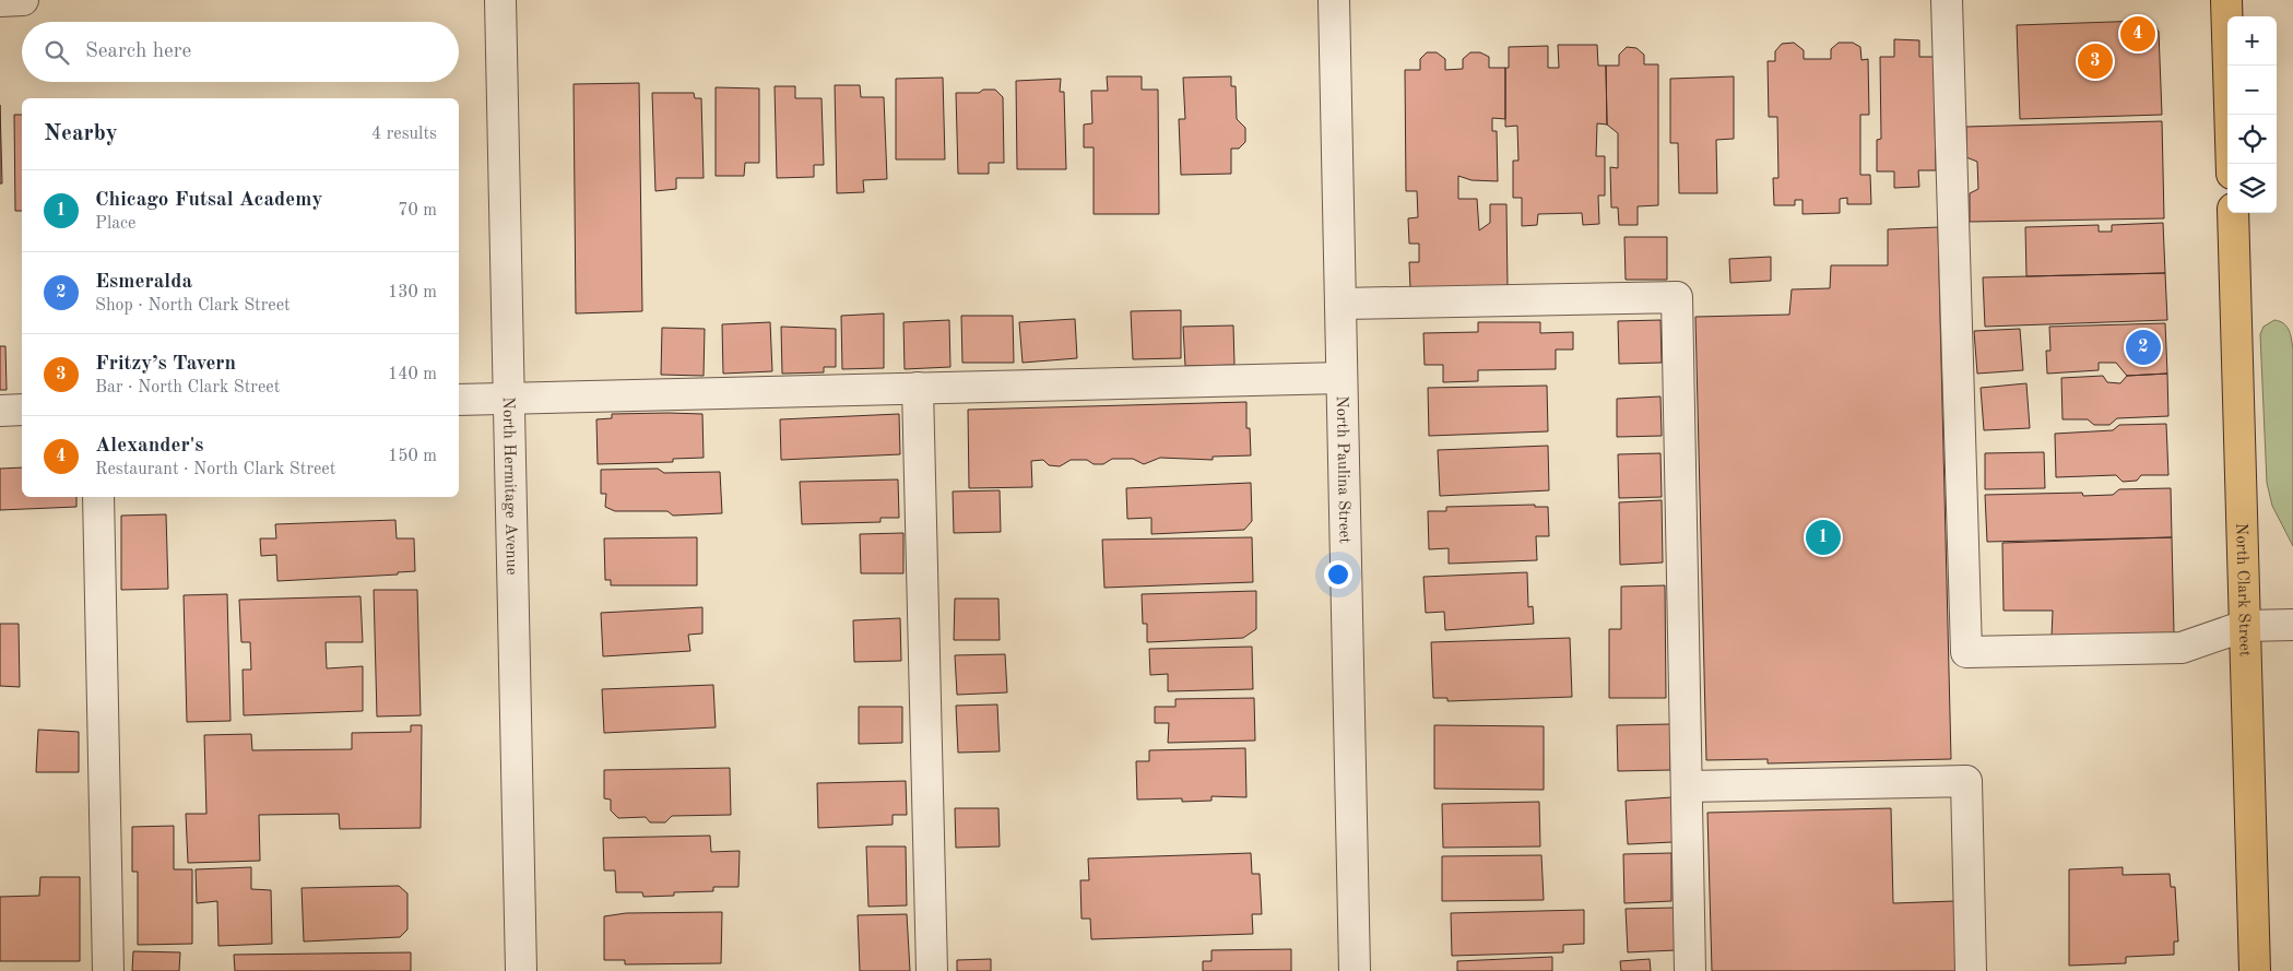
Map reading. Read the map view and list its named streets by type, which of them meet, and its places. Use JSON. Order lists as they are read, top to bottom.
{
  "streets": {
    "main road": ["North Clark Street"],
    "street": ["North Paulina Street", "North Hermitage Avenue"]
  },
  "page": {
    "pins": [
      "4",
      "3",
      "2",
      "1"
    ],
    "map_buttons": ["+", "−"],
    "search": "Search here",
    "heading": ["Nearby", "4 results"],
    "list": [
      {
        "mark": "1",
        "name": "Chicago Futsal Academy",
        "note": "Place",
        "value": "70 m"
      },
      {
        "mark": "2",
        "name": "Esmeralda",
        "note": "Shop · North Clark Street",
        "value": "130 m"
      },
      {
        "mark": "3",
        "name": "Fritzy’s Tavern",
        "note": "Bar · North Clark Street",
        "value": "140 m"
      },
      {
        "mark": "4",
        "name": "Alexander's",
        "note": "Restaurant · North Clark Street",
        "value": "150 m"
      }
    ]
  }
}
